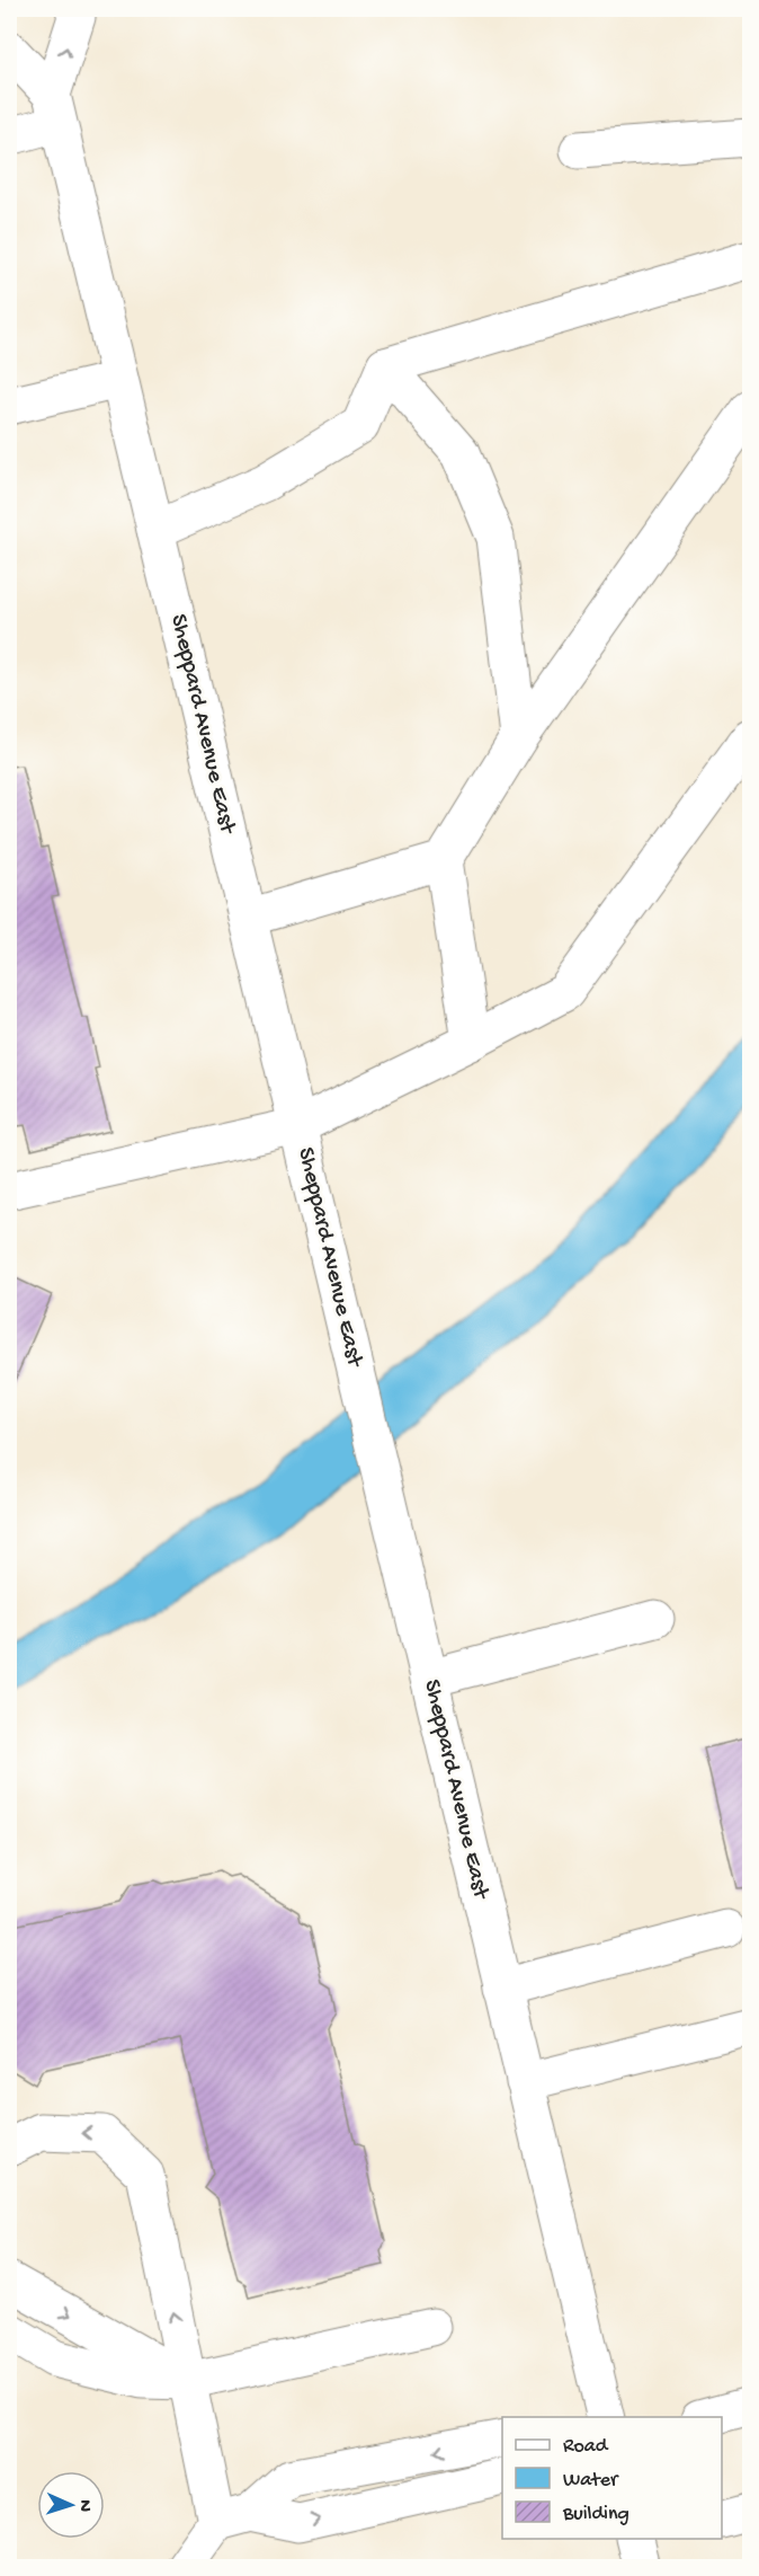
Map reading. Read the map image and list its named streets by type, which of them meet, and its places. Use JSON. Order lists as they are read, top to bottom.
{
  "streets": {
    "main road": ["Sheppard Avenue East"]
  },
  "legend": ["Road", "Water", "Building"],
  "north": "right"
}
